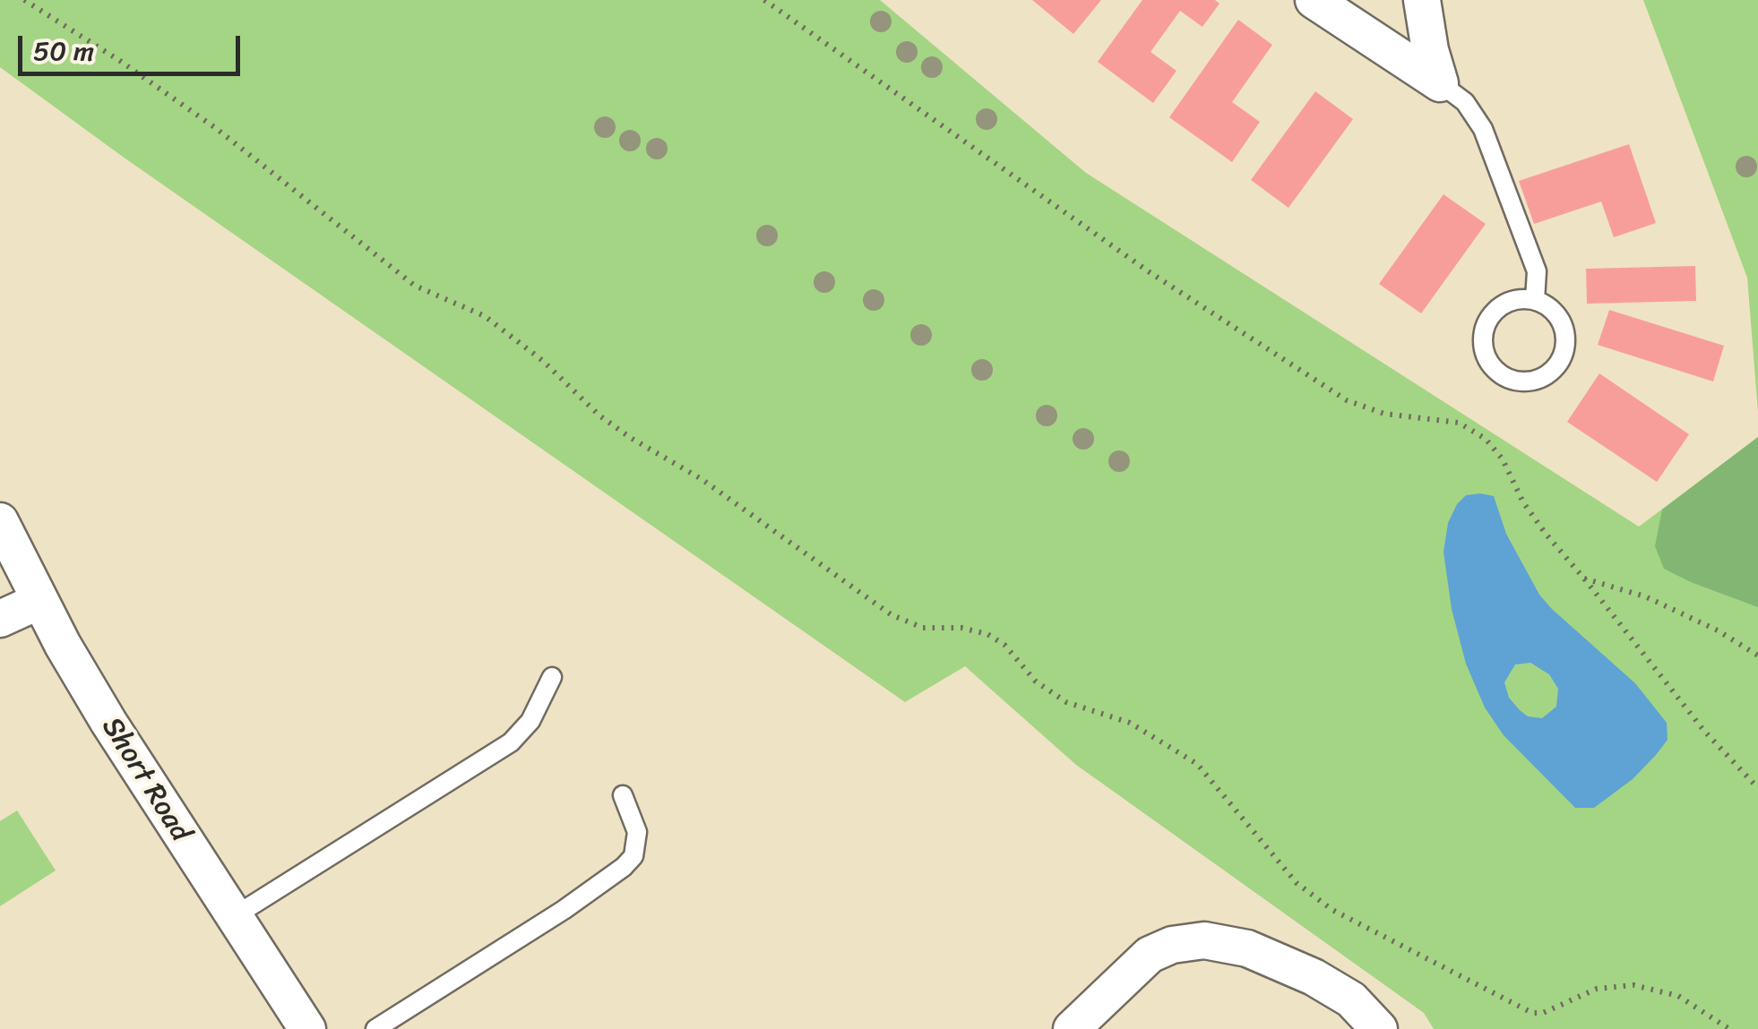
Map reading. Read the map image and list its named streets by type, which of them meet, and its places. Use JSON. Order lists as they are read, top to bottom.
{
  "streets": {
    "street": ["Short Road"]
  },
  "scale_bar": "50 m"
}
